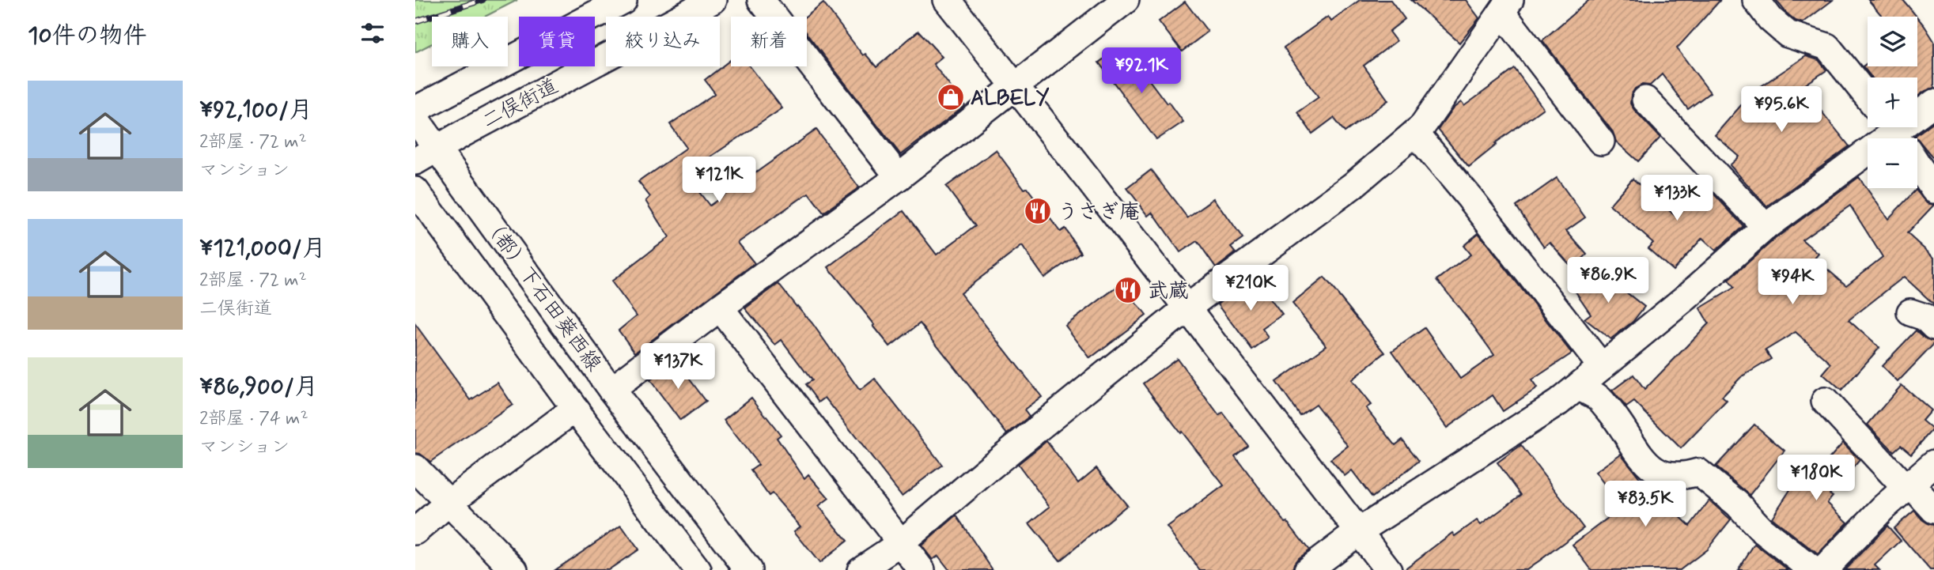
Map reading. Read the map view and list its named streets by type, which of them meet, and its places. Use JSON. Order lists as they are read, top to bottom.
{
  "streets": {
    "street": ["二俣街道", "（都）下石田葵西線"]
  },
  "crossings": [
    ["二俣街道", "（都）下石田葵西線"]
  ],
  "places": {
    "shop": ["ALBELY"],
    "restaurant": ["うさぎ庵", "武蔵"]
  },
  "page": {
    "heading": "10件の物件",
    "map_buttons": ["+", "−"],
    "chip": [
      "購入",
      "賃貸",
      "絞り込み",
      "新着"
    ],
    "price": [
      "¥92.1K",
      "¥95.6K",
      "¥121K",
      "¥133K",
      "¥86.9K",
      "¥94K",
      "¥210K",
      "¥137K",
      "¥180K",
      "¥83.5K"
    ],
    "list": [
      {
        "name": "¥92,100/月",
        "note": "2部屋 · 72 m² · マンション"
      },
      {
        "name": "¥121,000/月",
        "note": "2部屋 · 72 m² · 二俣街道"
      },
      {
        "name": "¥86,900/月",
        "note": "2部屋 · 74 m² · マンション"
      }
    ]
  }
}
